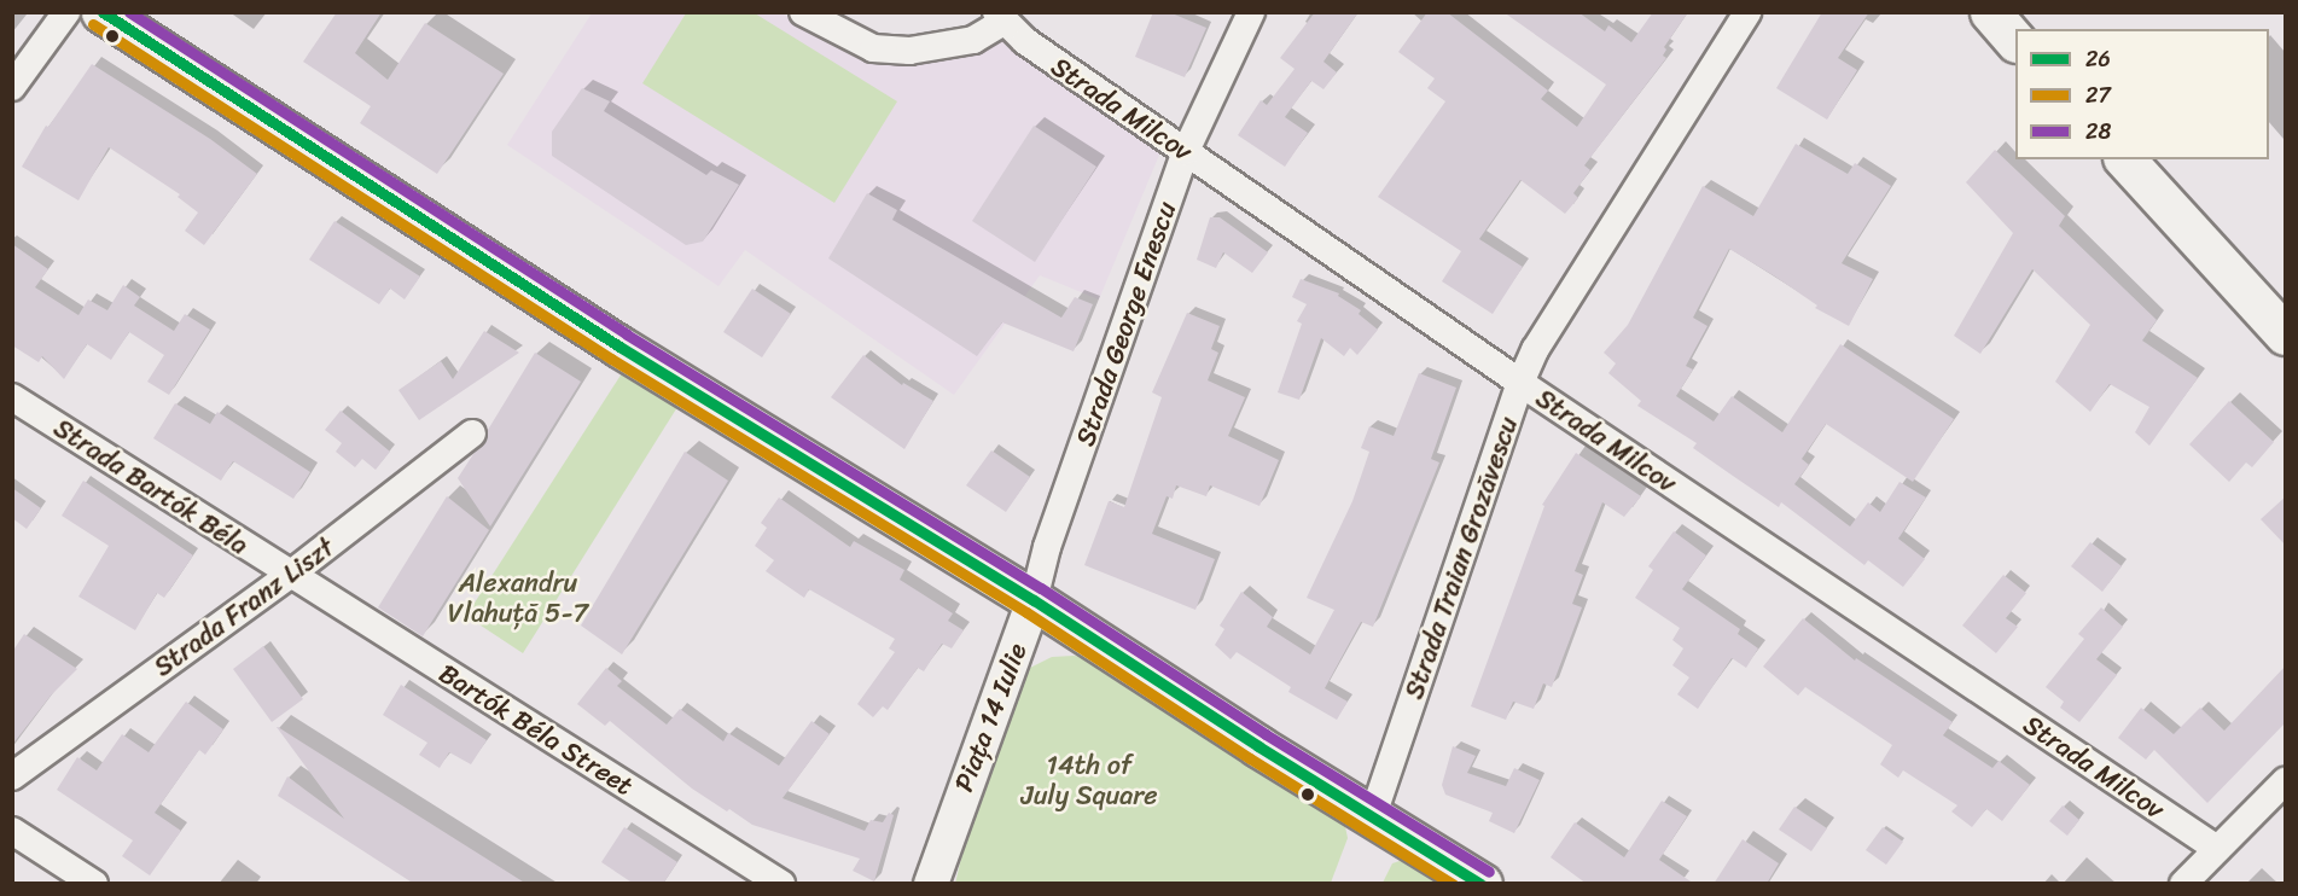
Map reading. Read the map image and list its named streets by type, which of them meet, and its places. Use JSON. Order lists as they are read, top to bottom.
{
  "streets": {
    "street": [
      "Strada Milcov",
      "Strada George Enescu",
      "Strada Bartók Béla",
      "Strada Traian Grozăvescu",
      "Strada Franz Liszt",
      "Piața 14 Iulie",
      "Bartók Béla Street"
    ]
  },
  "crossings": [
    ["Strada Milcov", "Strada George Enescu"],
    ["Strada Milcov", "Strada Traian Grozăvescu"],
    ["Strada George Enescu", "Piața 14 Iulie"],
    ["Strada Bartók Béla", "Strada Franz Liszt"],
    ["Strada Bartók Béla", "Bartók Béla Street"],
    ["Strada Franz Liszt", "Bartók Béla Street"]
  ],
  "parks": ["Alexandru Vlahuță 5-7", "14th of July Square"],
  "lines": ["transit line 26", "transit line 28", "transit line 27"],
  "legend": ["26", "27", "28"]
}
